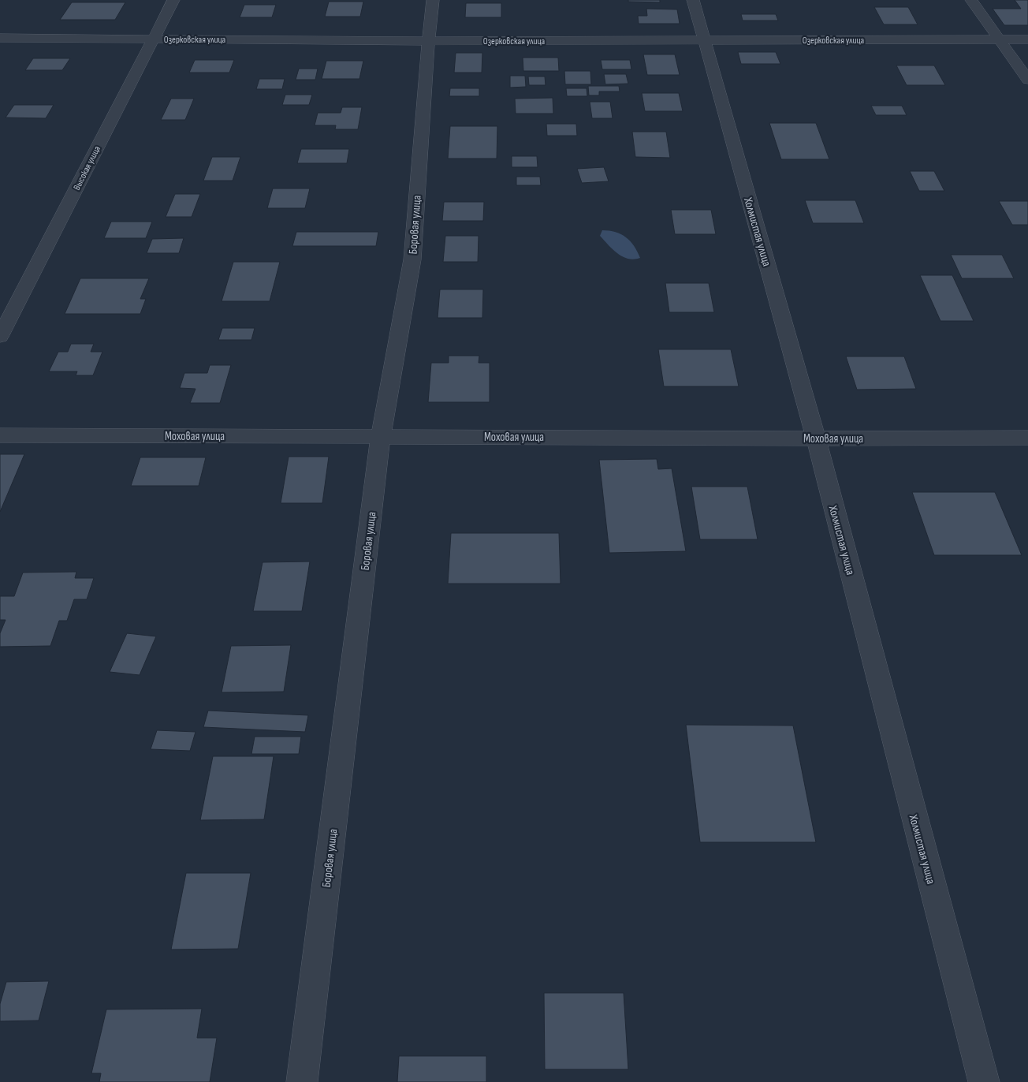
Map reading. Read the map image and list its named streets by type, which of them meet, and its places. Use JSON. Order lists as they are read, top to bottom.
{
  "streets": {
    "street": [
      "Озерковская улица",
      "Высокая улица",
      "Боровая улица",
      "Холмистая улица",
      "Моховая улица"
    ]
  },
  "crossings": [
    ["Озерковская улица", "Высокая улица"],
    ["Озерковская улица", "Боровая улица"],
    ["Озерковская улица", "Холмистая улица"],
    ["Боровая улица", "Моховая улица"],
    ["Холмистая улица", "Моховая улица"]
  ]
}
